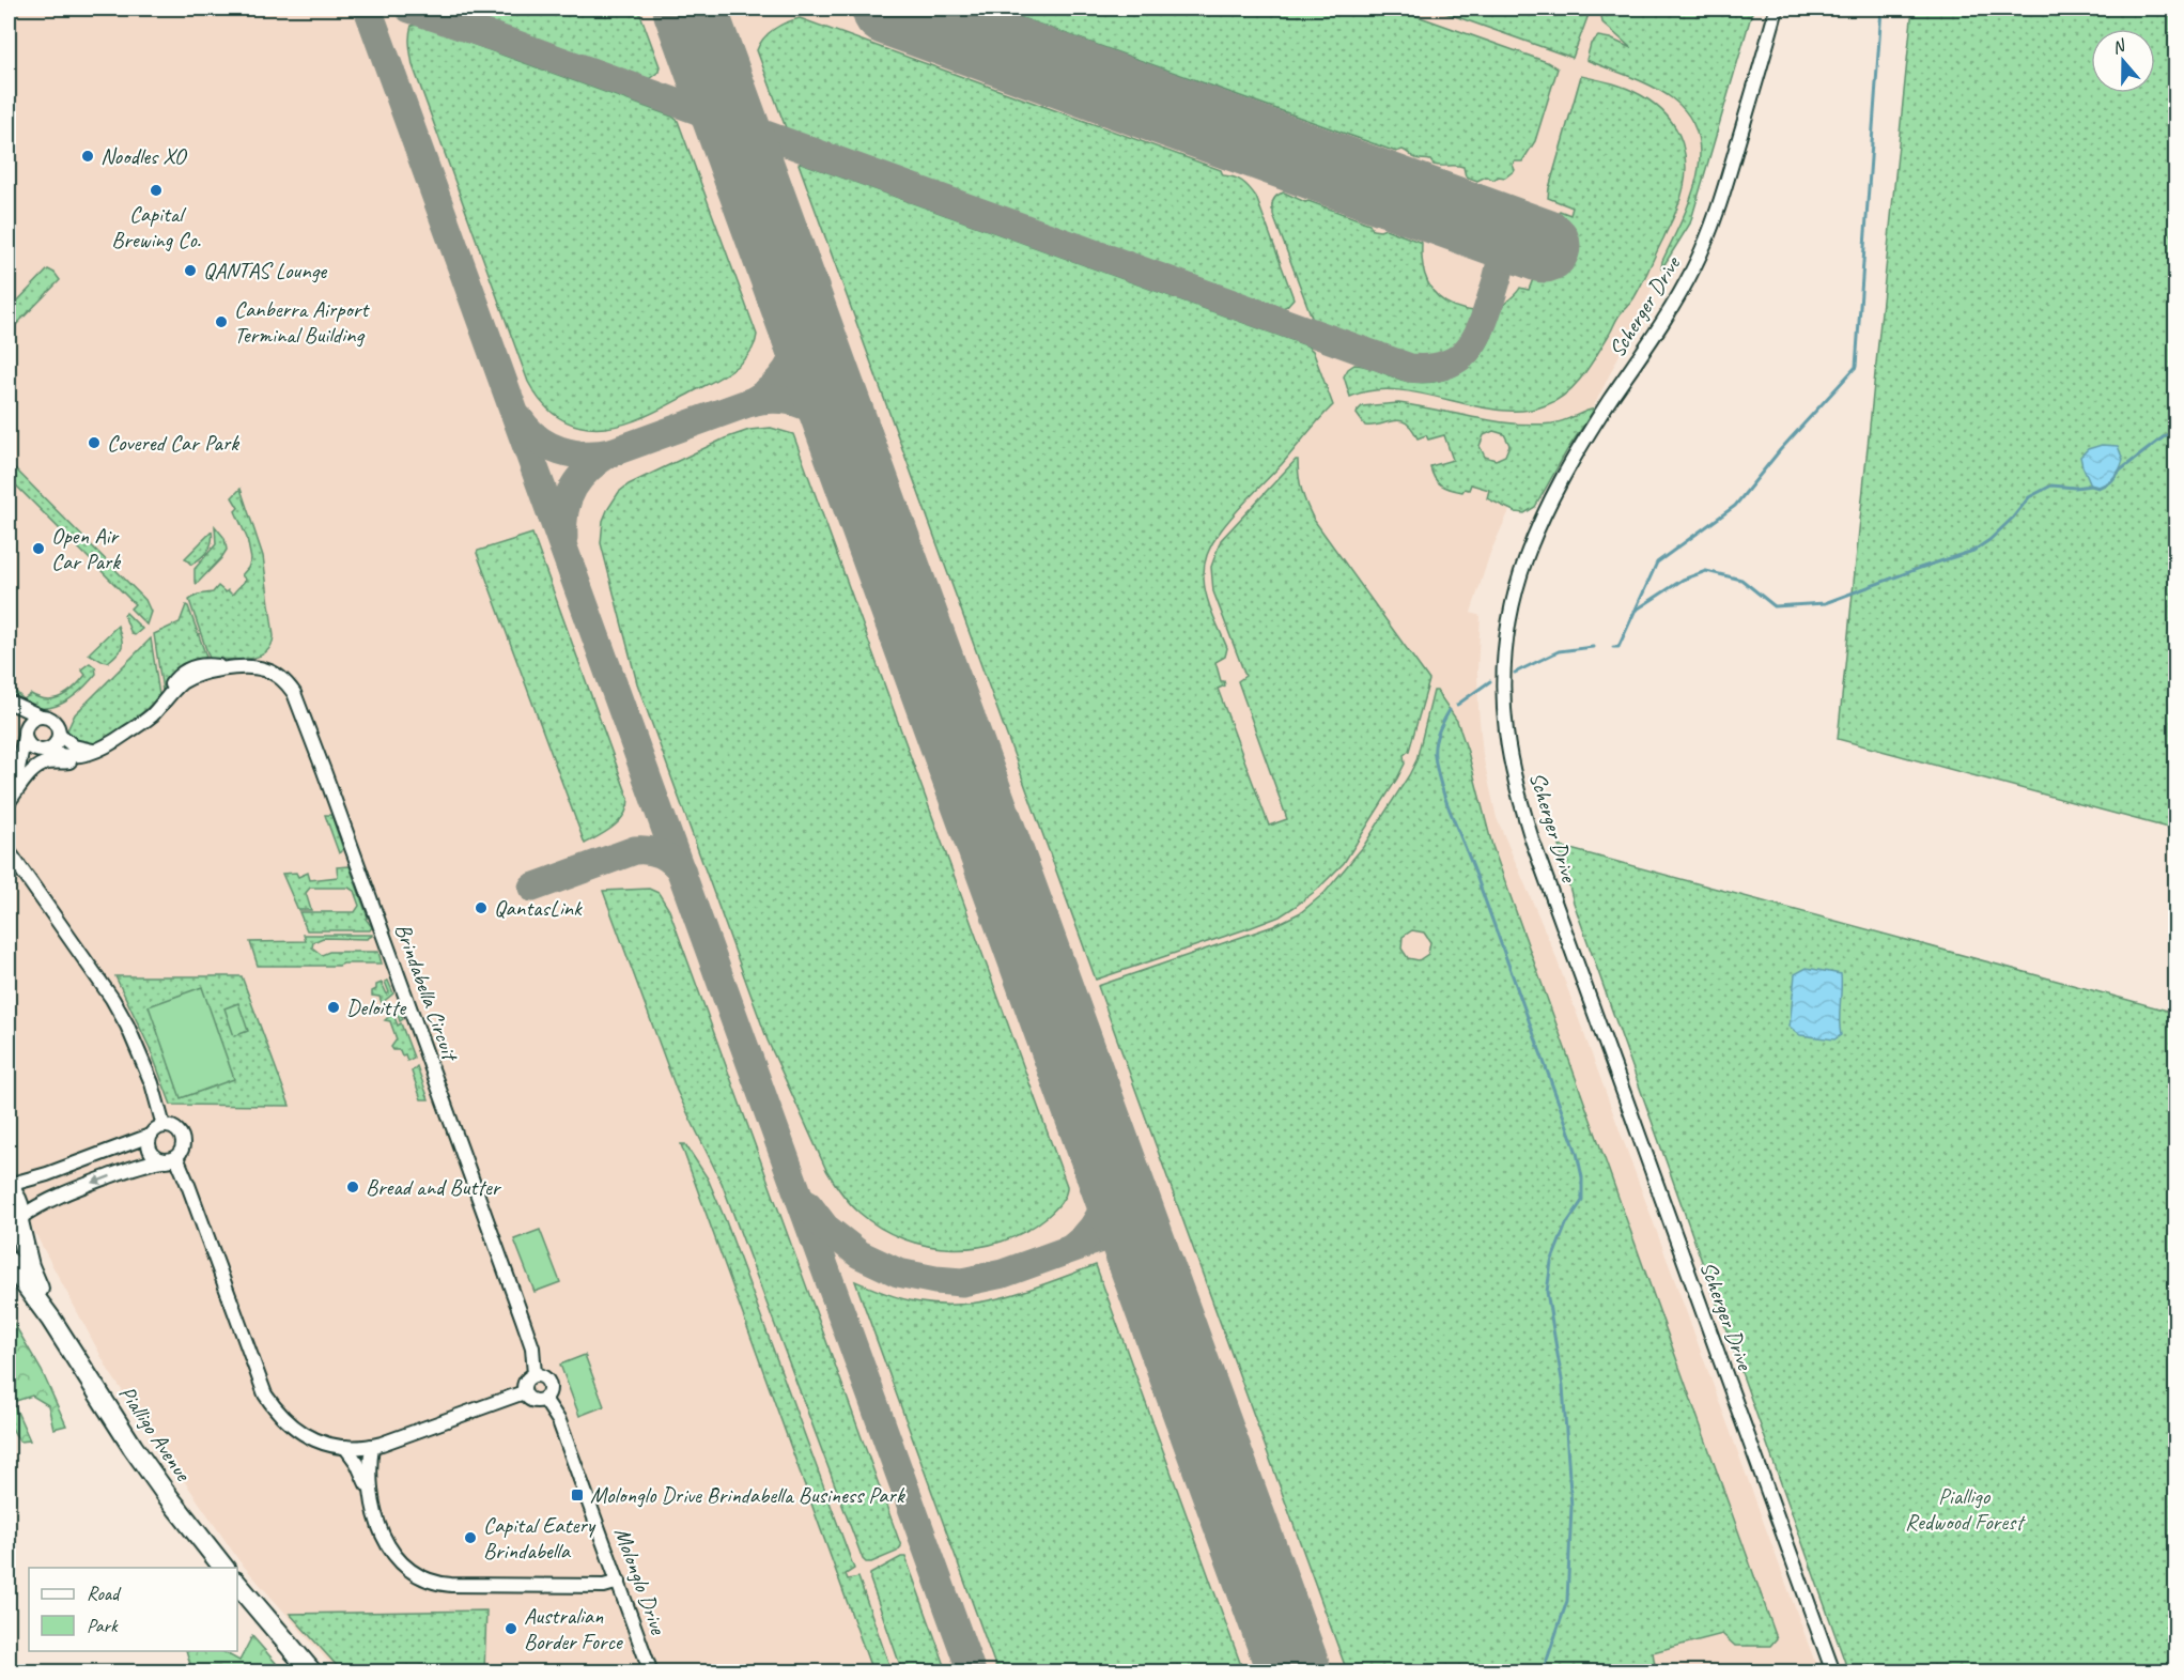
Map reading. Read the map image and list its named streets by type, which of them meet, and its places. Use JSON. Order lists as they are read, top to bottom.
{
  "streets": {
    "main road": ["Pialligo Avenue"],
    "street": ["Scherger Drive", "Brindabella Circuit", "Molonglo Drive"]
  },
  "crossings": [
    ["Brindabella Circuit", "Molonglo Drive"]
  ],
  "parks": ["Pialligo Redwood Forest"],
  "places": {
    "other": [
      "Noodles XO",
      "Capital Brewing Co.",
      "QANTAS Lounge",
      "Canberra Airport Terminal Building",
      "Covered Car Park",
      "Open Air Car Park",
      "QantasLink",
      "Deloitte",
      "Bread and Butter",
      "Capital Eatery Brindabella",
      "Australian Border Force"
    ],
    "transit": ["Molonglo Drive Brindabella Business Park"]
  },
  "legend": ["Road", "Park"],
  "north": "top"
}
